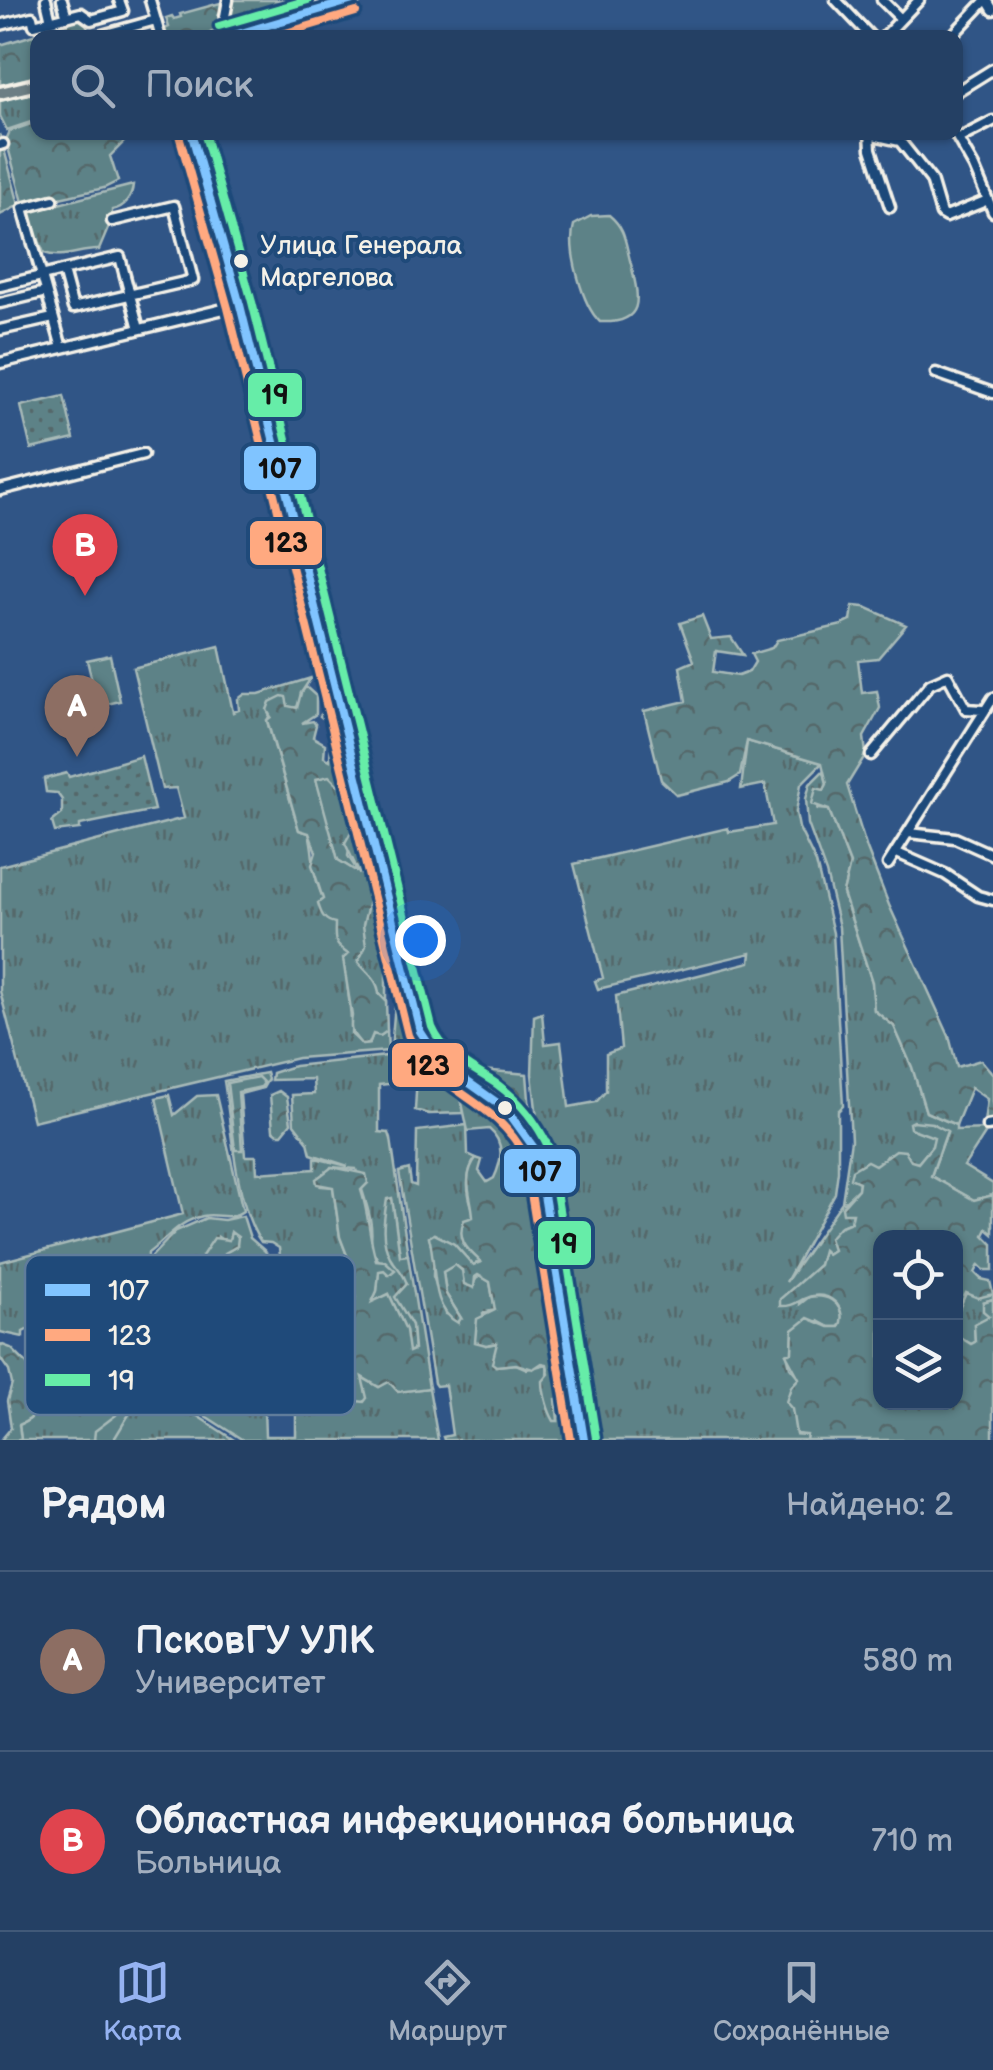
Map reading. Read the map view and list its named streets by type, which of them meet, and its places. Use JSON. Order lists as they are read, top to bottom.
{
  "places": ["Улица Генерала Маргелова"],
  "lines": ["transit line 107", "transit line 19", "transit line 123"],
  "legend": ["107", "123", "19"],
  "page": {
    "search": "Поиск",
    "pins": ["B", "A"],
    "heading": ["Рядом", "Найдено: 2"],
    "list": [
      {
        "mark": "A",
        "name": "ПсковГУ УЛК",
        "note": "Университет",
        "value": "580 m"
      },
      {
        "mark": "B",
        "name": "Областная инфекционная больница",
        "note": "Больница",
        "value": "710 m"
      }
    ],
    "nav": ["Карта", "Маршрут", "Сохранённые"]
  }
}
